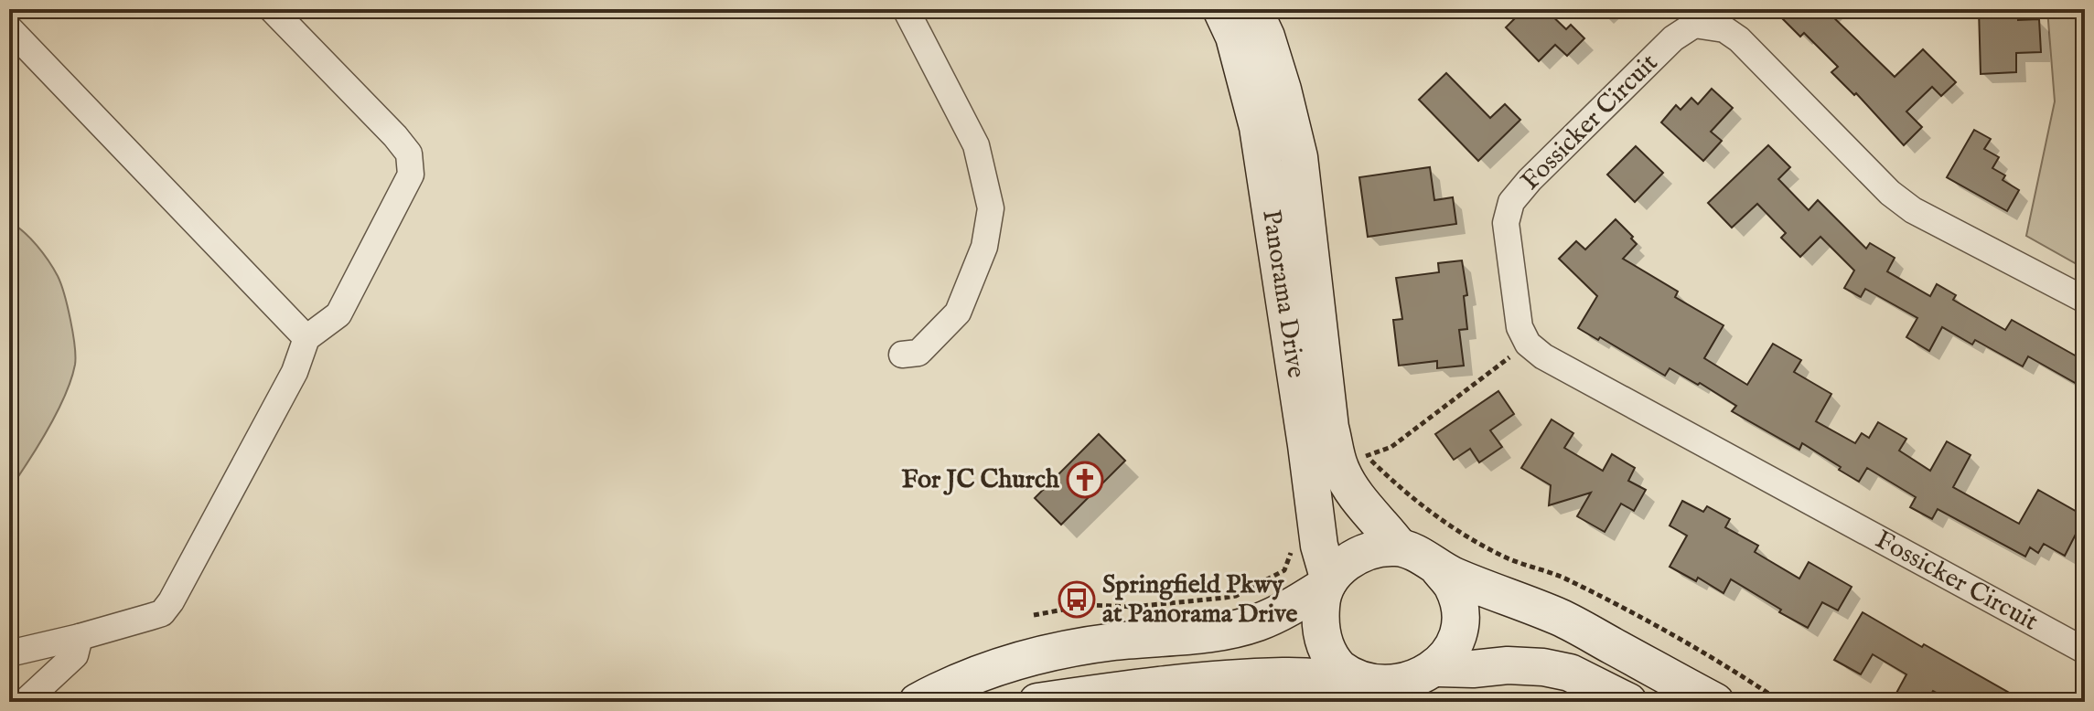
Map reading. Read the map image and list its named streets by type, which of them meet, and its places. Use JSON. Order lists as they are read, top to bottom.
{
  "streets": {
    "main road": ["Panorama Drive"],
    "street": ["Fossicker Circuit"]
  },
  "places": {
    "church": ["For JC Church"],
    "bus stop": ["Springfield Pkwy at Panorama Drive"]
  }
}
